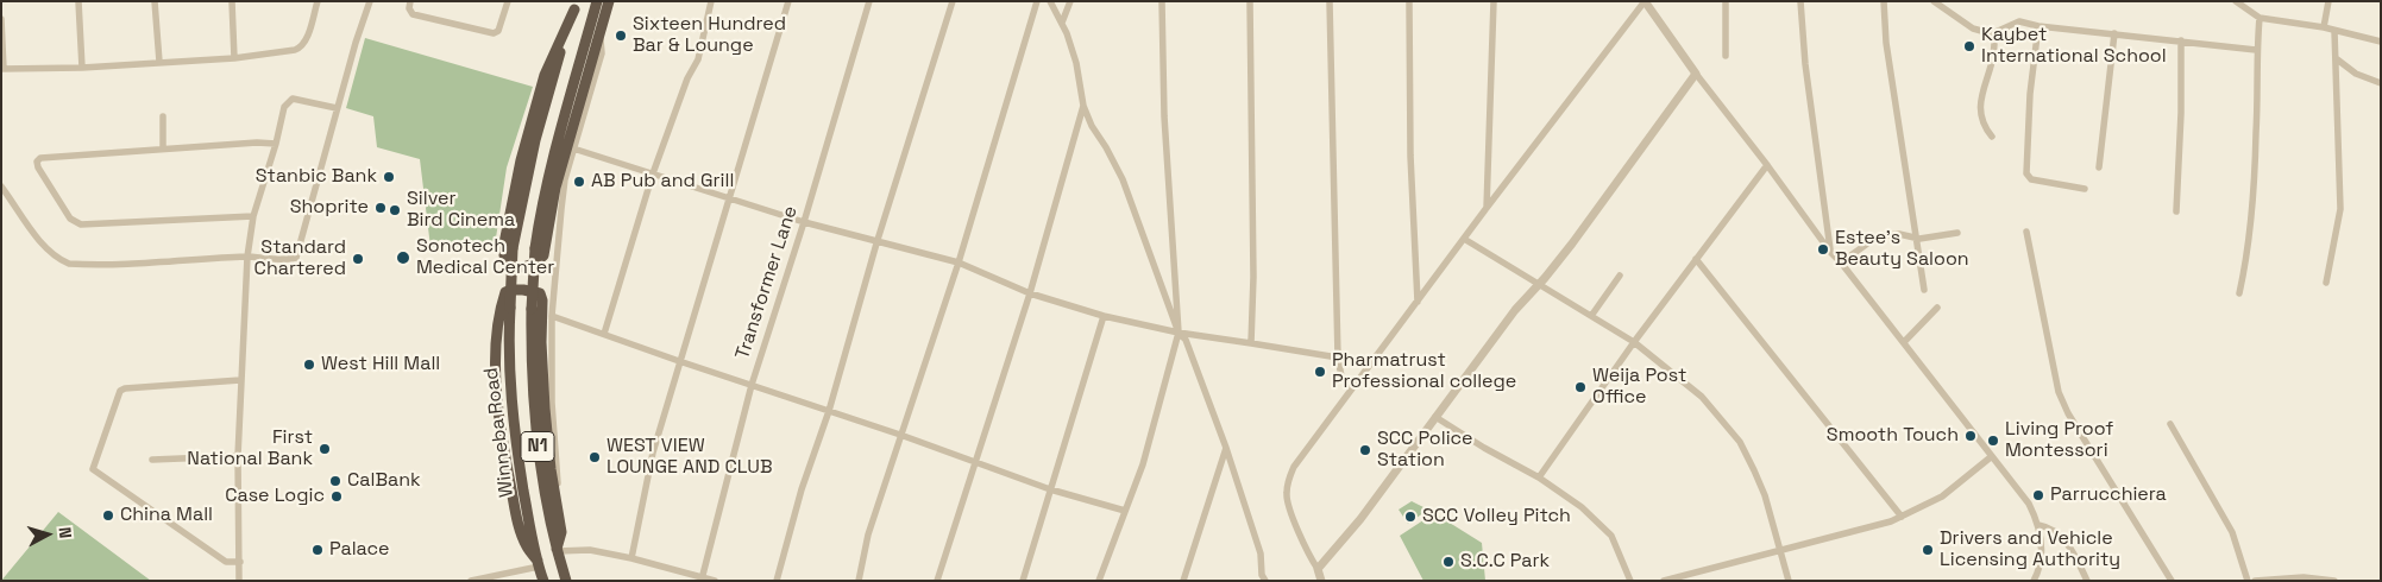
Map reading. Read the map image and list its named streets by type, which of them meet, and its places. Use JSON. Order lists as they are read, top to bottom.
{
  "streets": {
    "highway": ["Winneba Road", "N1"],
    "street": ["Transformer Lane"]
  },
  "places": [
    "Sixteen Hundred Bar & Lounge",
    "Kaybet International School",
    "Stanbic Bank",
    "AB Pub and Grill",
    "Shoprite",
    "Silver Bird Cinema",
    "Estee's Beauty Saloon",
    "Sonotech Medical Center",
    "Standard Chartered",
    "West Hill Mall",
    "Pharmatrust Professional college",
    "Weija Post Office",
    "Smooth Touch",
    "Living Proof Montessori",
    "First National Bank",
    "SCC Police Station",
    "WEST VIEW LOUNGE AND CLUB",
    "CalBank",
    "Parrucchiera",
    "Case Logic",
    "China Mall",
    "SCC Volley Pitch",
    "Palace",
    "Drivers and Vehicle Licensing Authority",
    "S.C.C Park"
  ],
  "north": "right"
}
